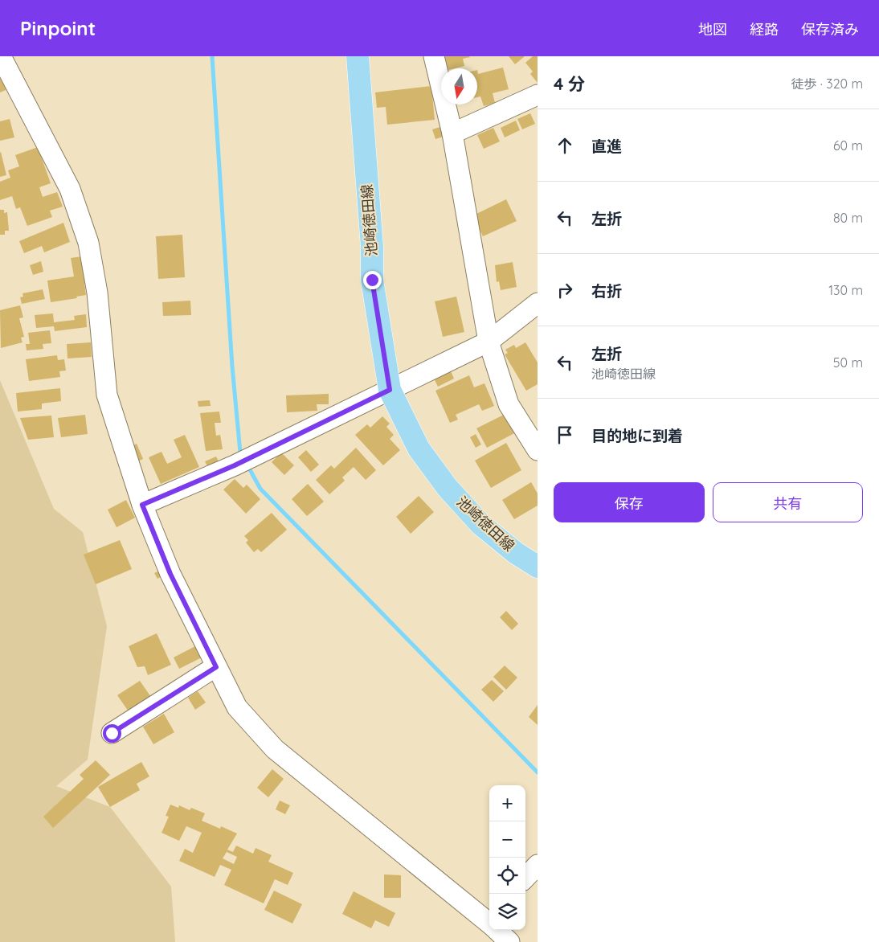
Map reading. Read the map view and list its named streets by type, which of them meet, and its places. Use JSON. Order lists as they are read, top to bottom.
{
  "streets": {
    "main road": ["池崎徳田線"]
  },
  "north": "bottom",
  "page": {
    "header": "Pinpoint",
    "nav": ["地図", "経路", "保存済み"],
    "heading": ["4 分", "徒歩 · 320 m"],
    "list": [
      ["直進", "60 m"],
      ["左折", "80 m"],
      ["右折", "130 m"],
      ["左折", "池崎徳田線", "50 m"],
      "目的地に到着"
    ],
    "buttons": ["保存", "共有"],
    "map_buttons": ["+", "−"]
  }
}
